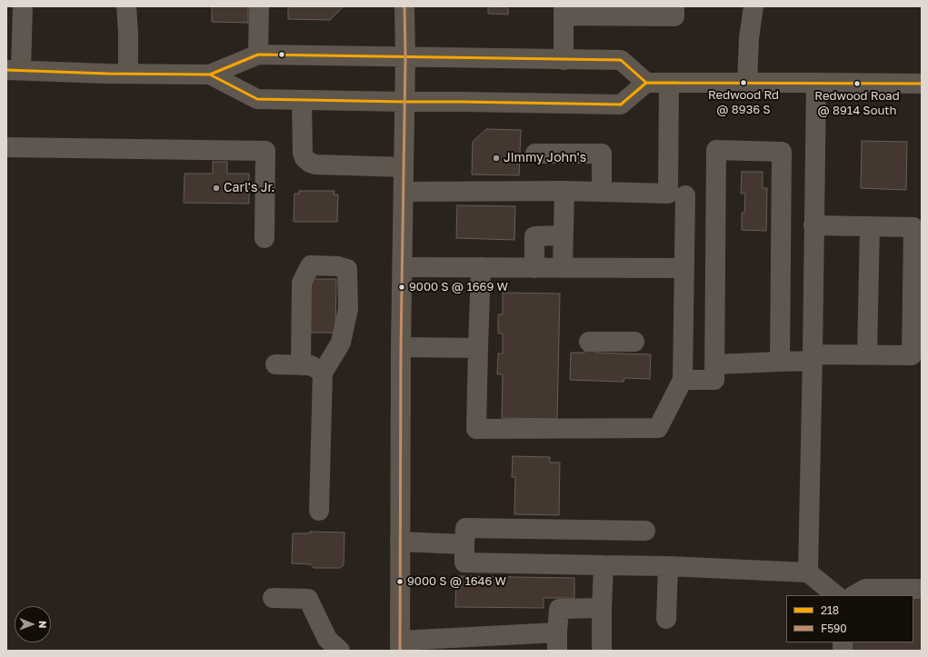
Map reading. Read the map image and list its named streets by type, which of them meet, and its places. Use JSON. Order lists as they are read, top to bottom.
{
  "places": [
    "Redwood Rd @ 8936 S",
    "Redwood Road @ 8914 South",
    "Jimmy John's",
    "Carl's Jr.",
    "9000 S @ 1669 W",
    "9000 S @ 1646 W"
  ],
  "lines": ["transit line F590", "transit line 218"],
  "legend": ["218", "F590"],
  "north": "right"
}
